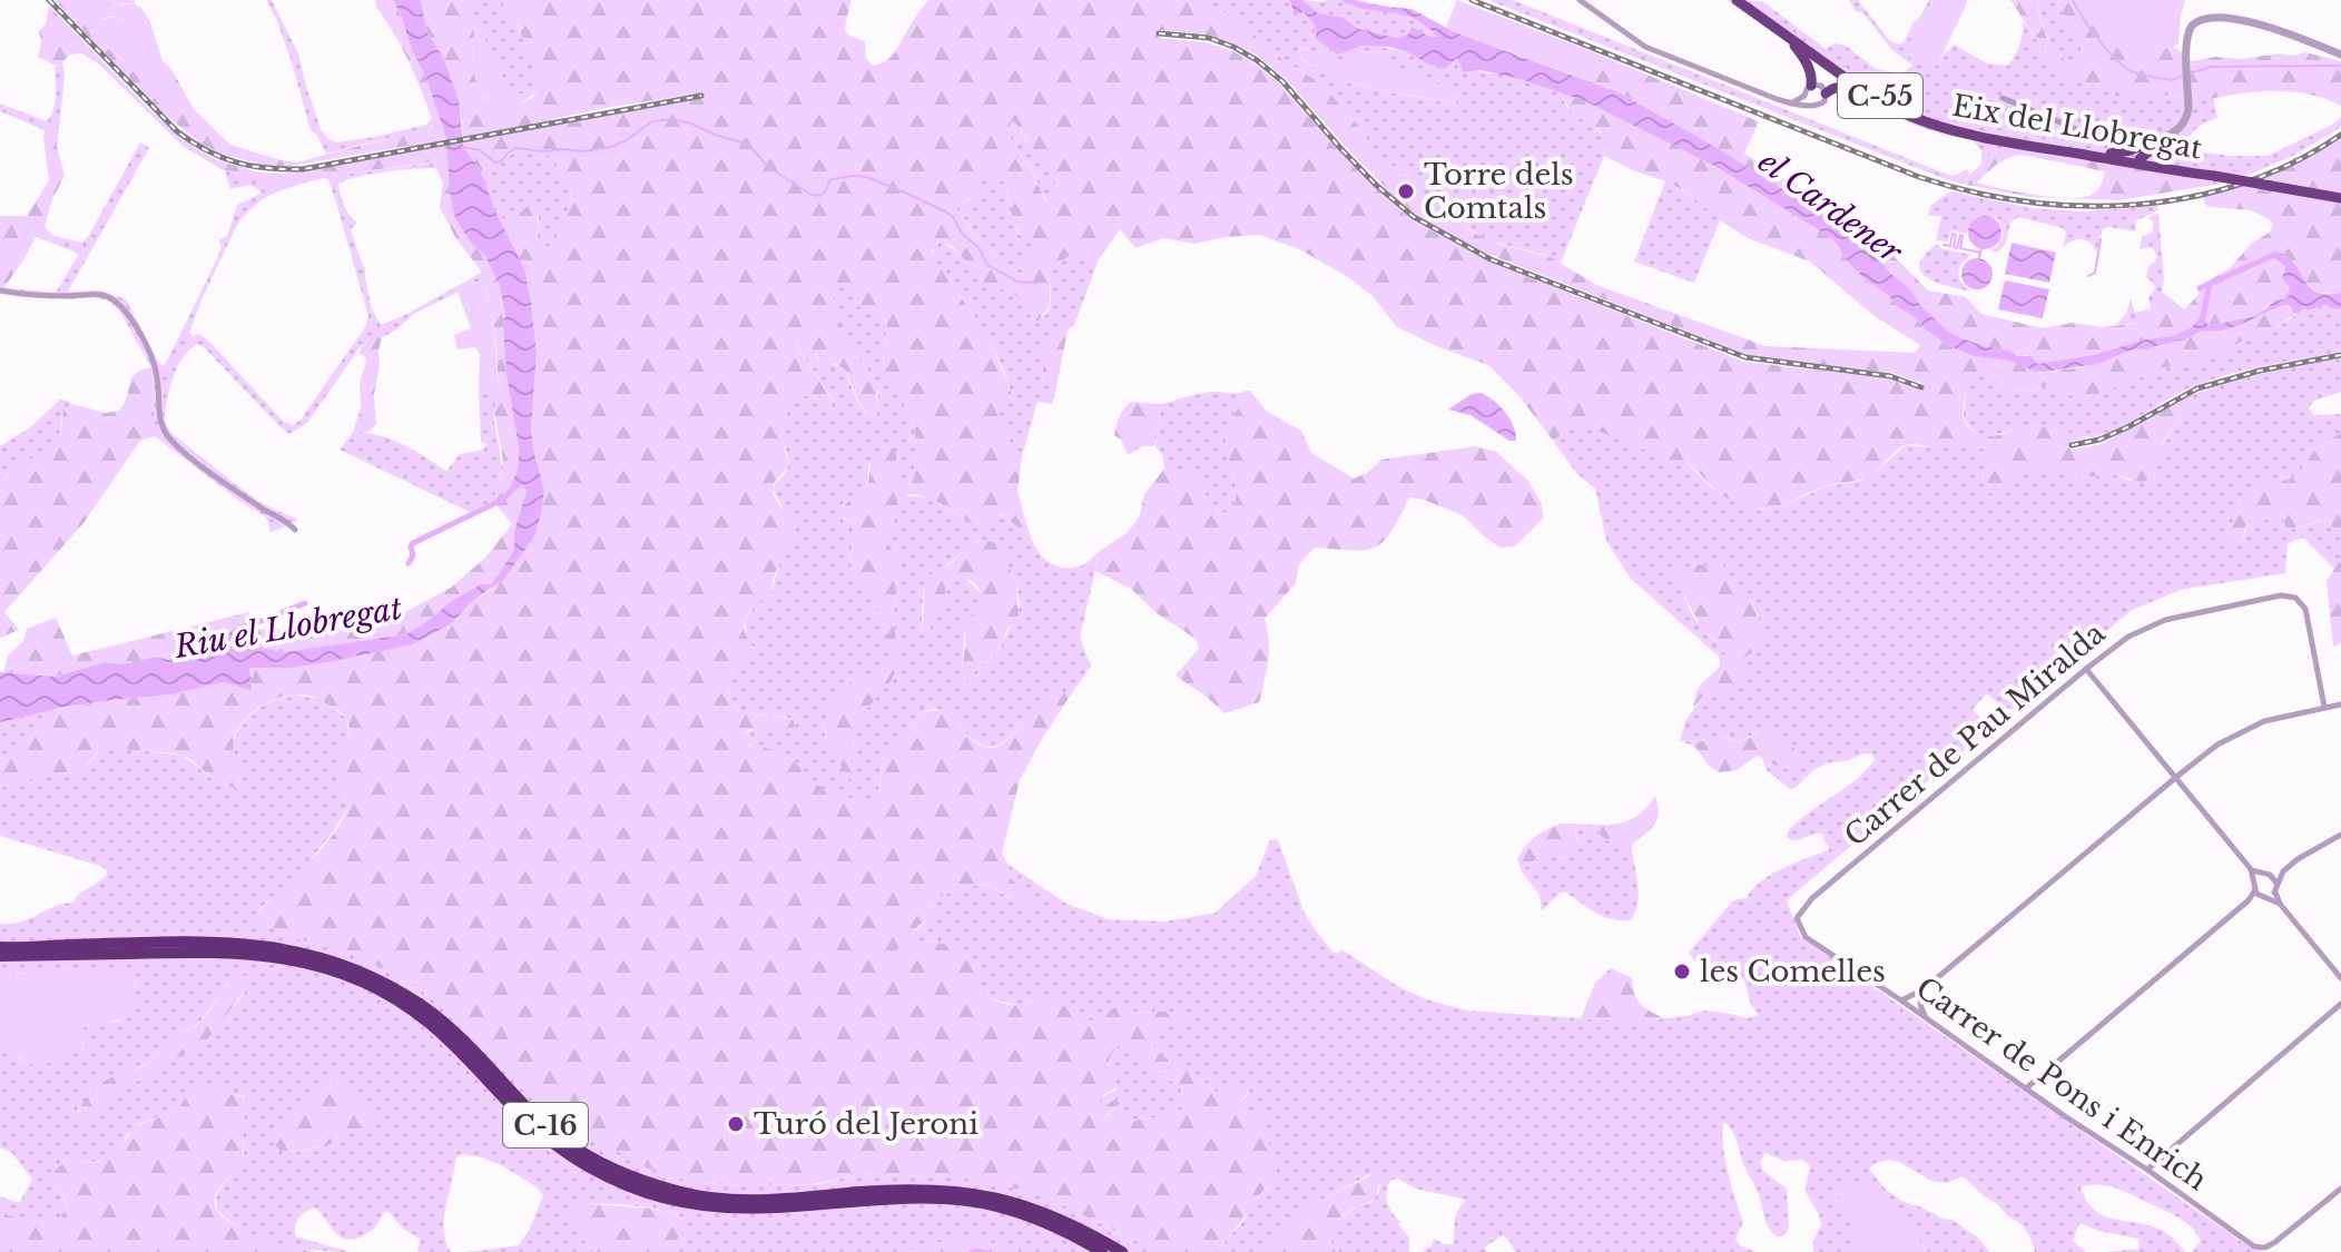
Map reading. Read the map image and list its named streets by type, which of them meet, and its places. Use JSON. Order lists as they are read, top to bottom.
{
  "streets": {
    "highway": ["C-55", "Eix del Llobregat", "C-16"],
    "street": ["Carrer de Pau Miralda", "Carrer de Pons i Enrich"]
  },
  "crossings": [
    ["Carrer de Pau Miralda", "Carrer de Pons i Enrich"]
  ],
  "water": ["el Cardener", "Riu el Llobregat"],
  "places": ["Torre dels Comtals", "les Comelles", "Turó del Jeroni"]
}
